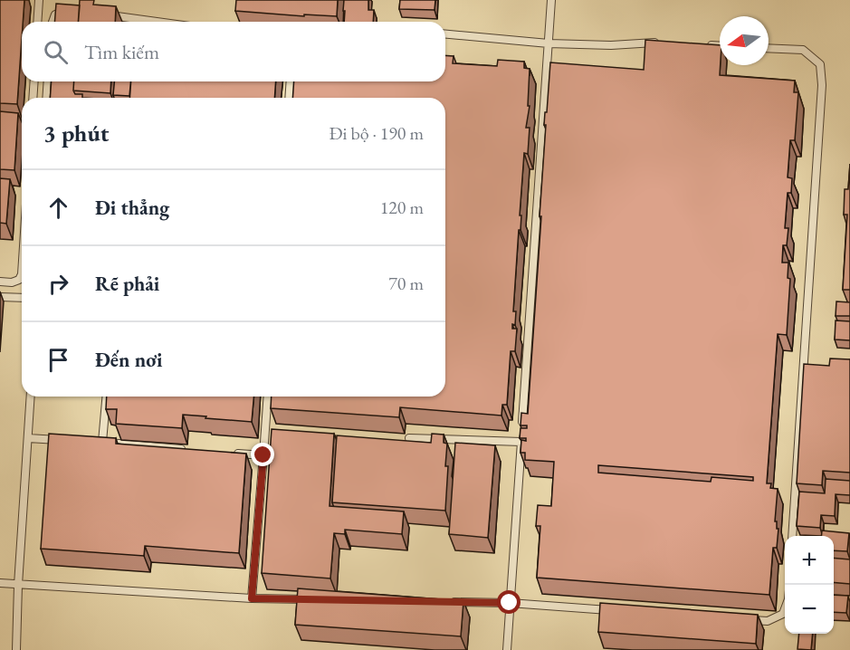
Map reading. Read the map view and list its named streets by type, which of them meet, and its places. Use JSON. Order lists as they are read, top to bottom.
{
  "north": "left",
  "page": {
    "search": "Tìm kiếm",
    "heading": ["3 phút", "Đi bộ · 190 m"],
    "list": [
      ["Đi thẳng", "120 m"],
      ["Rẽ phải", "70 m"],
      "Đến nơi"
    ],
    "map_buttons": ["+", "−"]
  }
}
